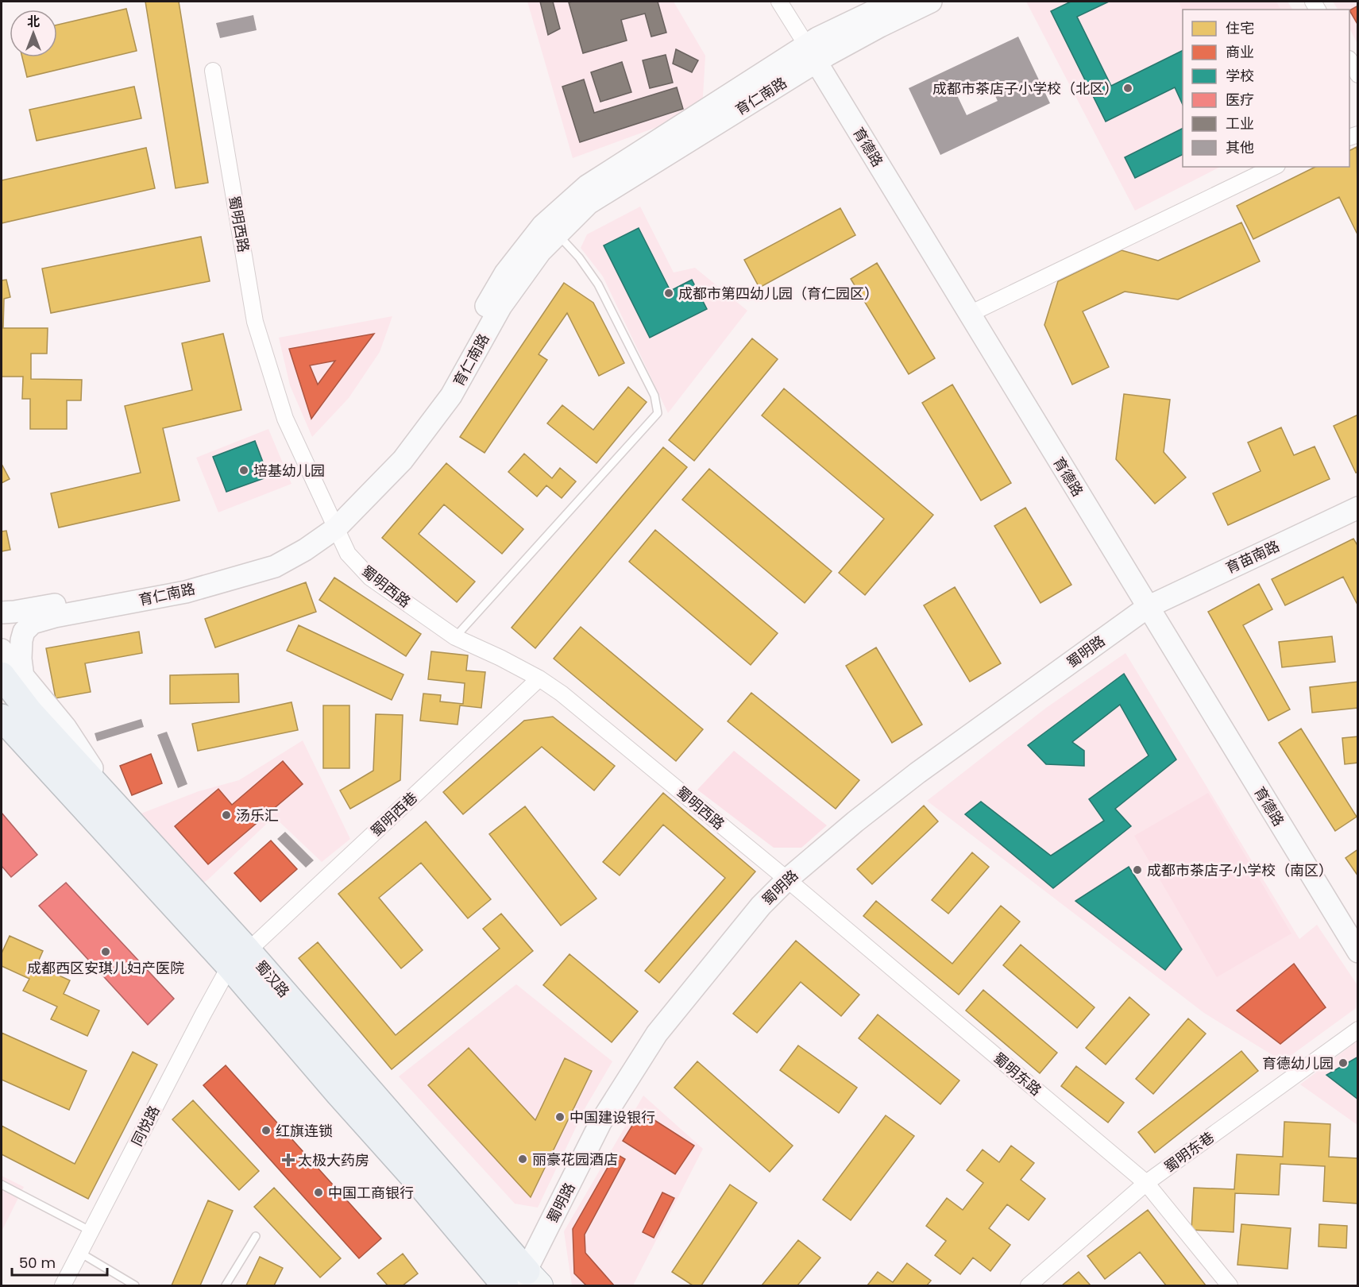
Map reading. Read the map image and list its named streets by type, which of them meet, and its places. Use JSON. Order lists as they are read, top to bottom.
{
  "streets": {
    "highway": ["蜀汉路"],
    "street": [
      "育仁南路",
      "育德路",
      "蜀明西路",
      "育苗南路",
      "蜀明路",
      "蜀明西巷",
      "蜀明东路",
      "同悦路",
      "蜀明东巷"
    ]
  },
  "crossings": [
    ["育仁南路", "育德路"],
    ["育仁南路", "蜀明西路"],
    ["育仁南路", "蜀汉路"],
    ["育德路", "育苗南路"],
    ["育德路", "蜀明路"],
    ["蜀明西路", "蜀明路"],
    ["蜀明西路", "蜀明西巷"],
    ["蜀明西路", "蜀明东路"],
    ["育苗南路", "蜀明路"],
    ["蜀明路", "蜀汉路"],
    ["蜀明路", "蜀明东路"],
    ["蜀明西巷", "蜀汉路"],
    ["蜀明西巷", "同悦路"],
    ["蜀汉路", "同悦路"],
    ["蜀明东路", "蜀明东巷"]
  ],
  "places": {
    "other": [
      "成都市茶店子小学校（北区）",
      "成都市第四幼儿园（育仁园区）",
      "培基幼儿园",
      "汤乐汇",
      "成都市茶店子小学校（南区）",
      "成都西区安琪儿妇产医院",
      "育德幼儿园",
      "中国建设银行",
      "红旗连锁",
      "丽豪花园酒店",
      "中国工商银行"
    ],
    "health": ["太极大药房"]
  },
  "legend": [
    "住宅",
    "商业",
    "学校",
    "医疗",
    "工业",
    "其他"
  ],
  "scale_bar": "50 m",
  "north": "top"
}
